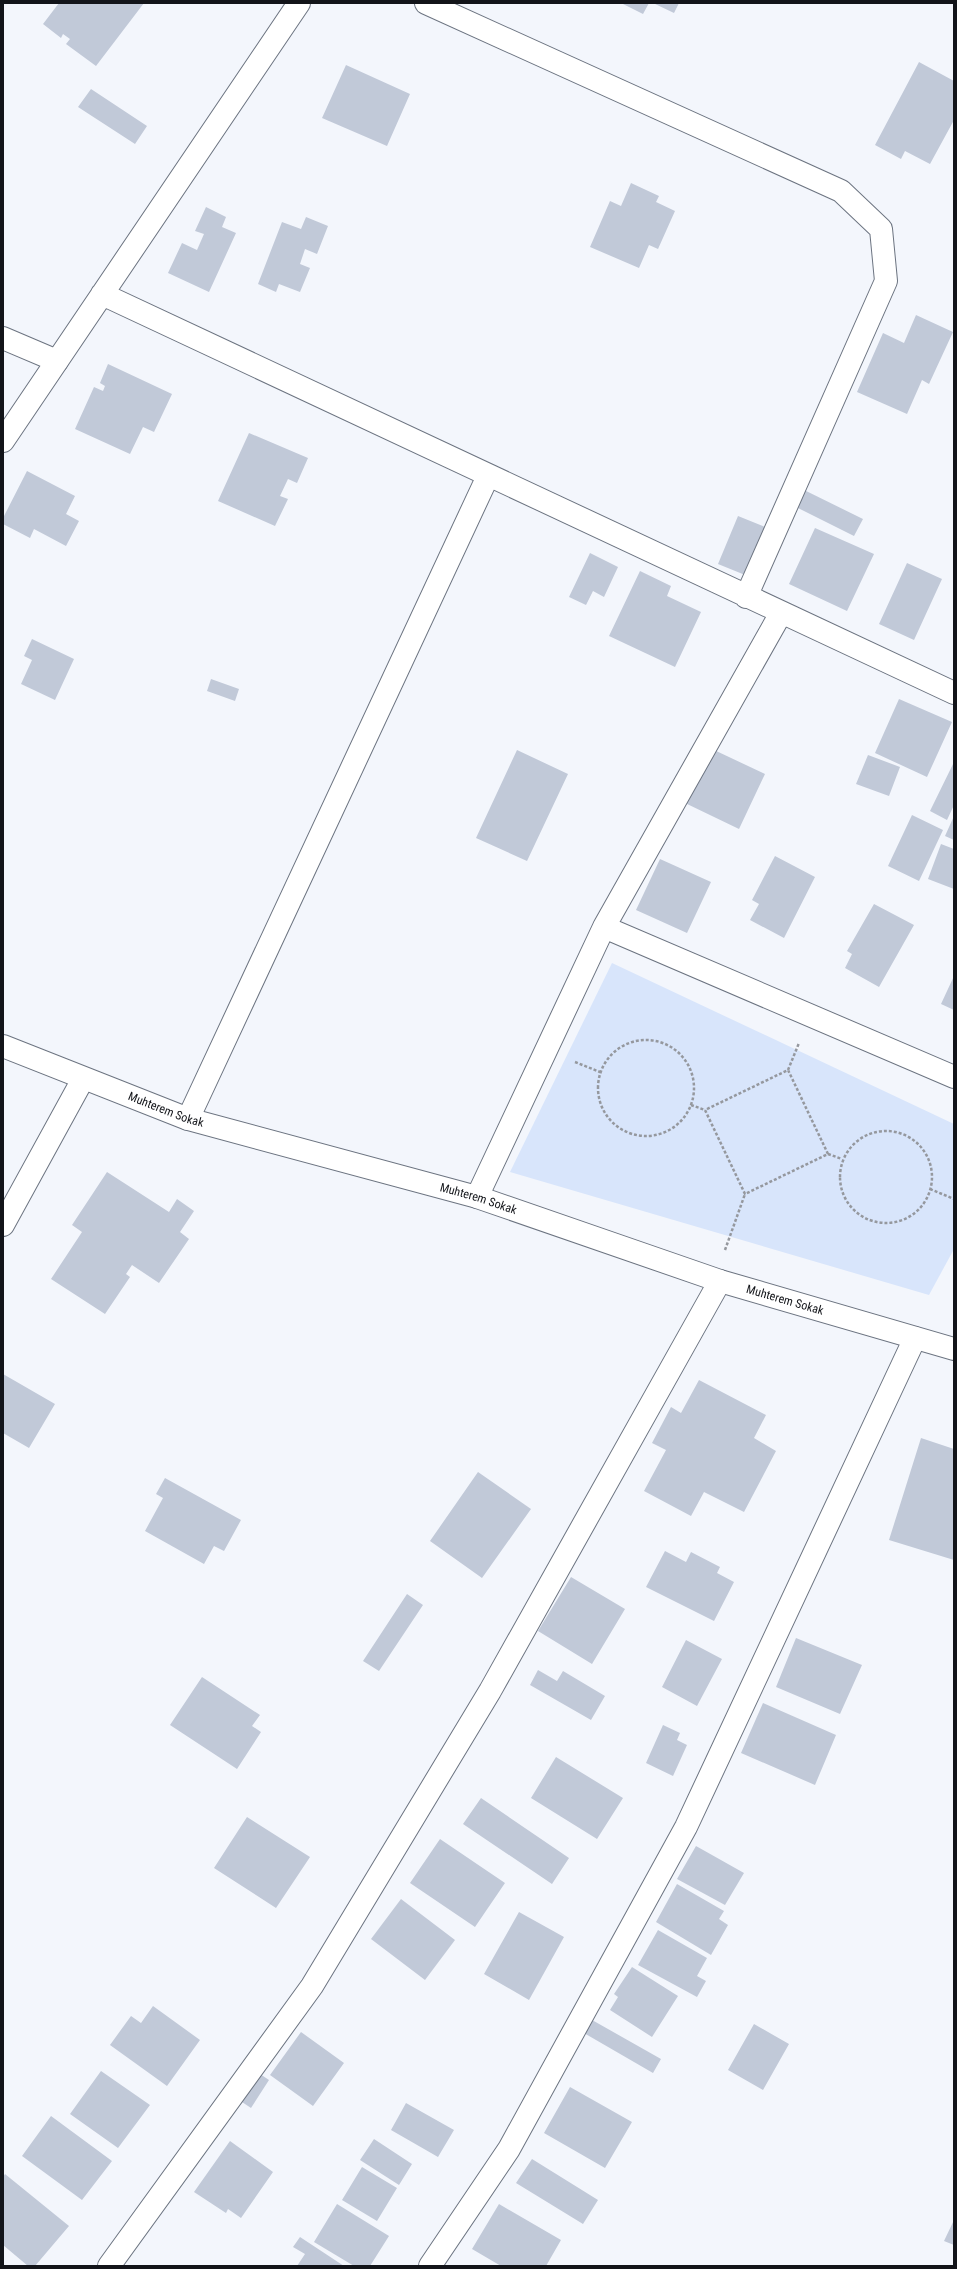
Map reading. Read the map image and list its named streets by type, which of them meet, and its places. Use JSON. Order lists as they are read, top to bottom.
{
  "streets": {
    "street": ["Muhterem Sokak"]
  }
}
